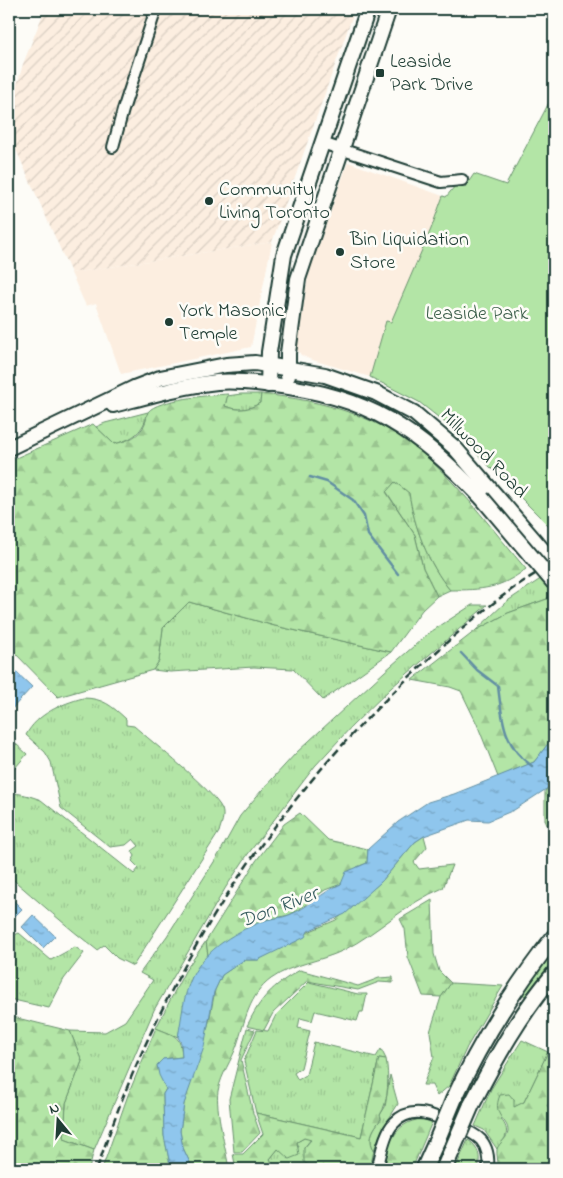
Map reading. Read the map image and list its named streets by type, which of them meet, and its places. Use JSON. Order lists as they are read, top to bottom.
{
  "streets": {
    "main road": ["Millwood Road"]
  },
  "water": ["Don River"],
  "parks": ["Leaside Park"],
  "places": {
    "transit": ["Leaside Park Drive"],
    "other": ["Community Living Toronto", "Bin Liquidation Store", "York Masonic Temple"]
  },
  "north": "top"
}
